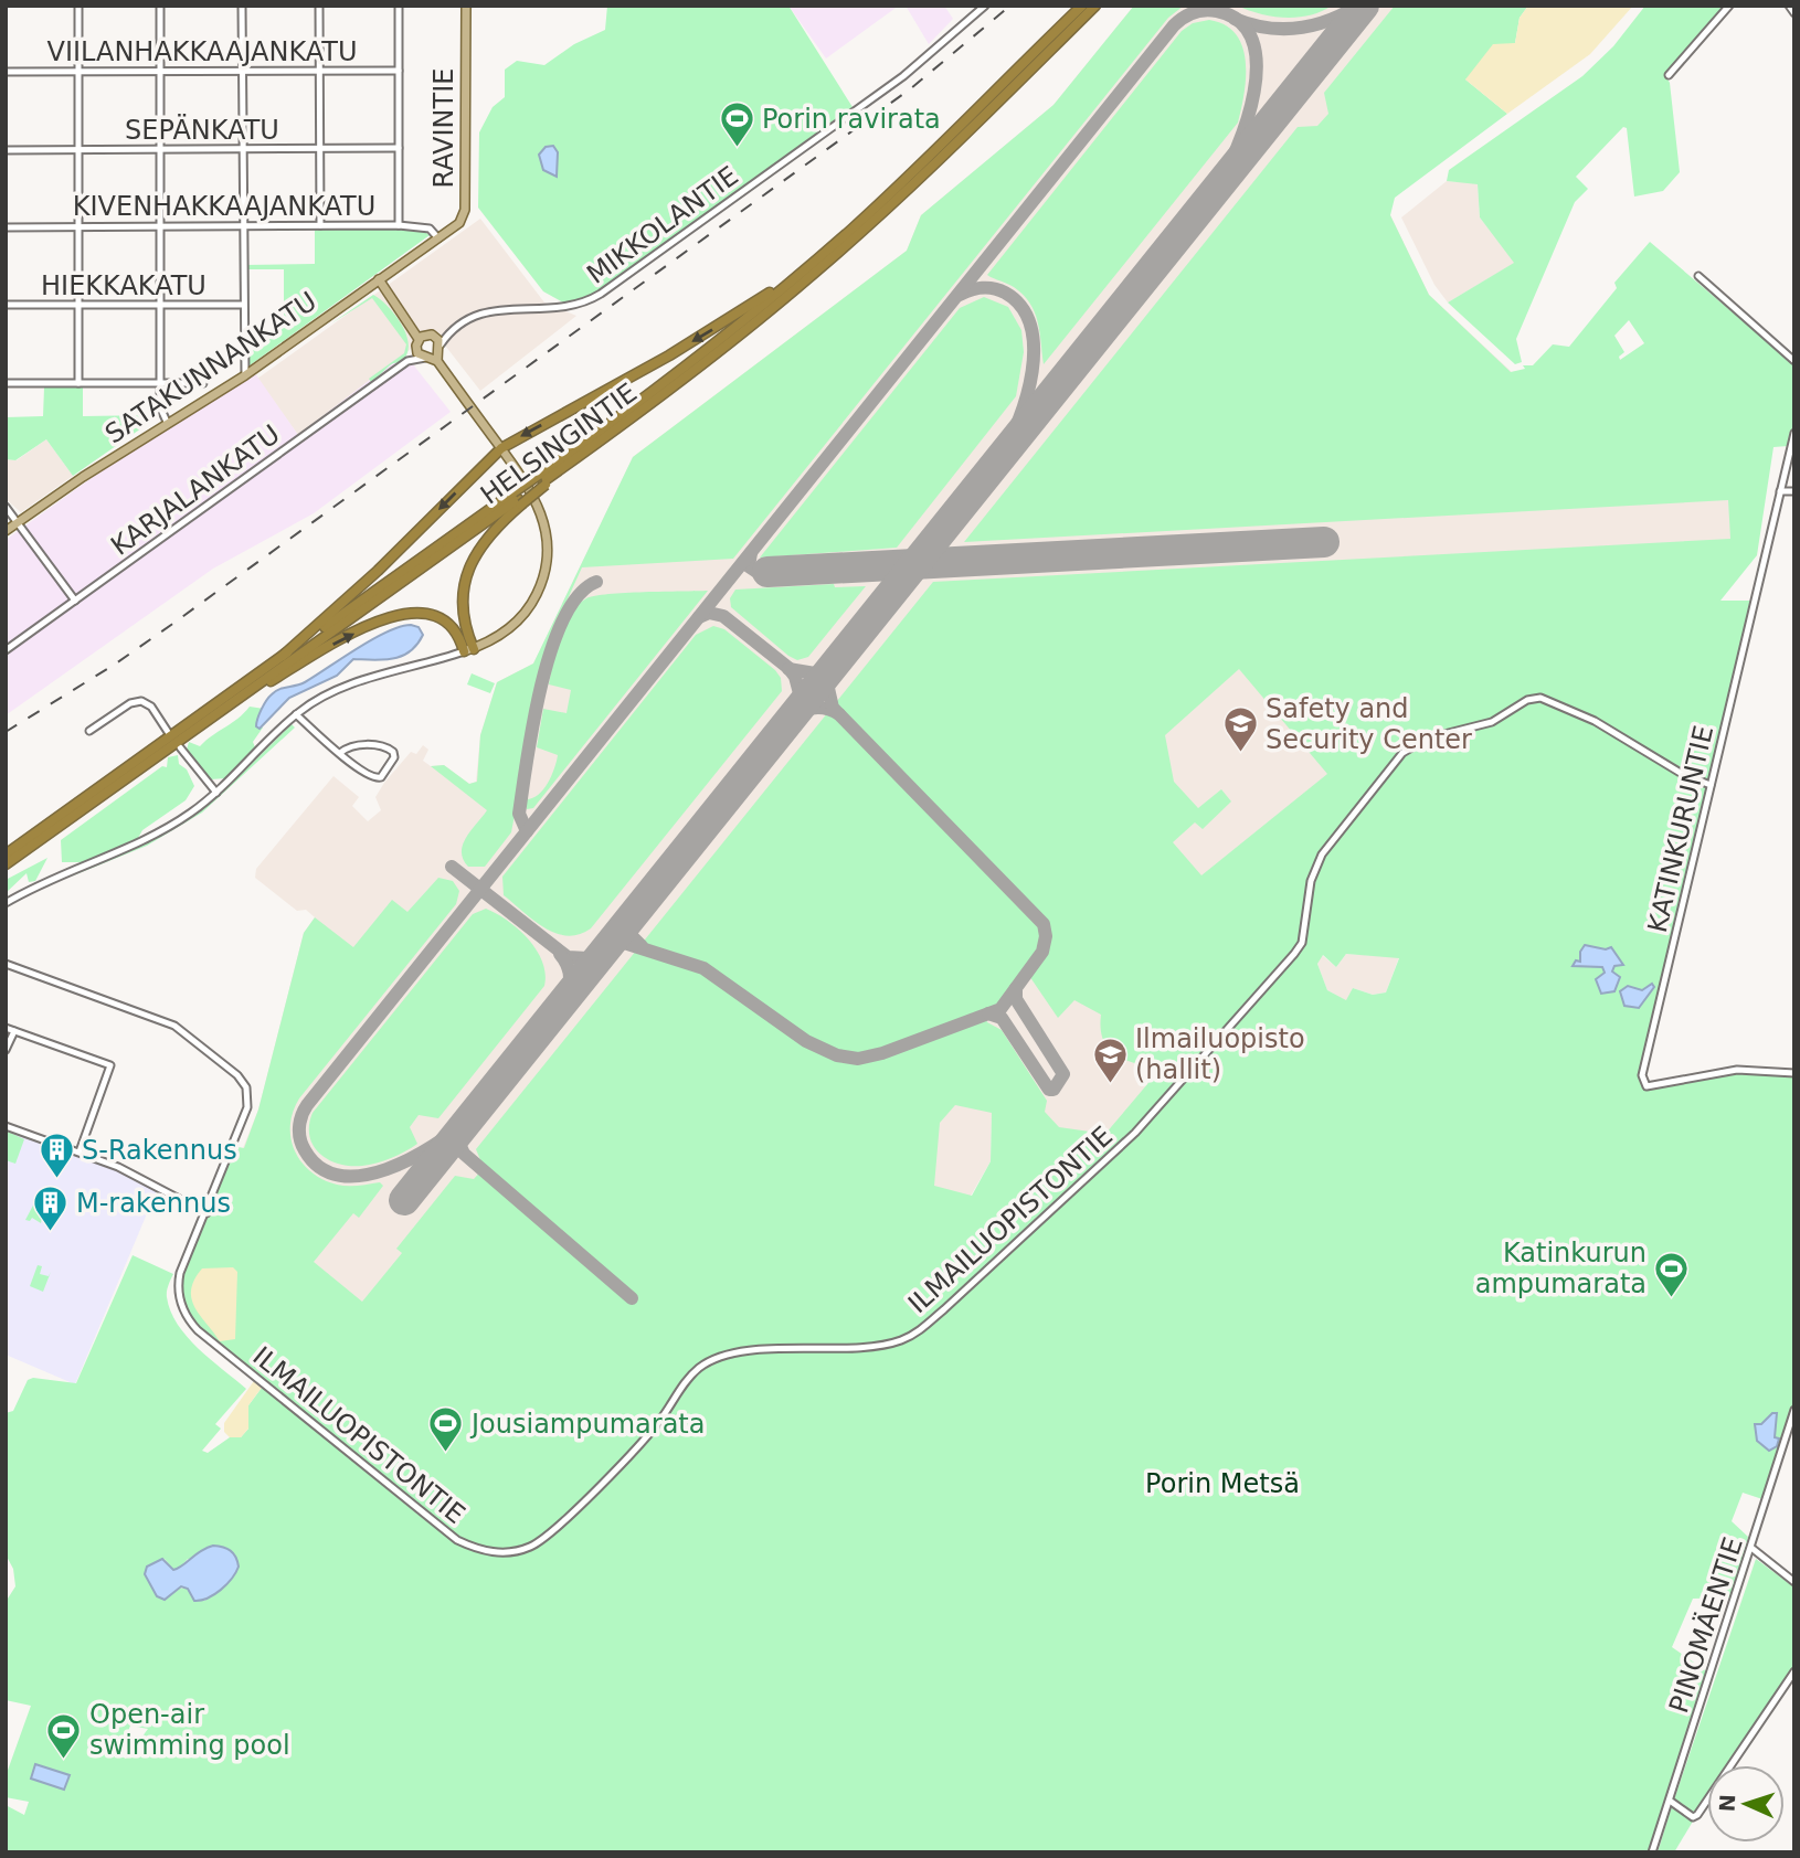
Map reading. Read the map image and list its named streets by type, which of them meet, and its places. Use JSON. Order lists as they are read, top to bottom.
{
  "streets": {
    "highway": ["HELSINGINTIE"],
    "main road": ["RAVINTIE", "SATAKUNNANKATU"],
    "street": [
      "VIILANHAKKAAJANKATU",
      "SEPÄNKATU",
      "KIVENHAKKAAJANKATU",
      "MIKKOLANTIE",
      "HIEKKAKATU",
      "KARJALANKATU",
      "KATINKURUNTIE",
      "ILMAILUOPISTONTIE",
      "PINOMÄENTIE"
    ]
  },
  "crossings": [
    ["RAVINTIE", "KIVENHAKKAAJANKATU"],
    ["RAVINTIE", "SATAKUNNANKATU"],
    ["KIVENHAKKAAJANKATU", "SATAKUNNANKATU"],
    ["KATINKURUNTIE", "ILMAILUOPISTONTIE"]
  ],
  "parks": ["Porin Metsä"],
  "places": {
    "sports": [
      "Porin ravirata",
      "Katinkurun ampumarata",
      "Jousiampumarata",
      "Open-air swimming pool"
    ],
    "school or university": ["Safety and Security Center", "Ilmailuopisto (hallit)"],
    "building": ["S-Rakennus", "M-rakennus"]
  },
  "north": "left"
}
